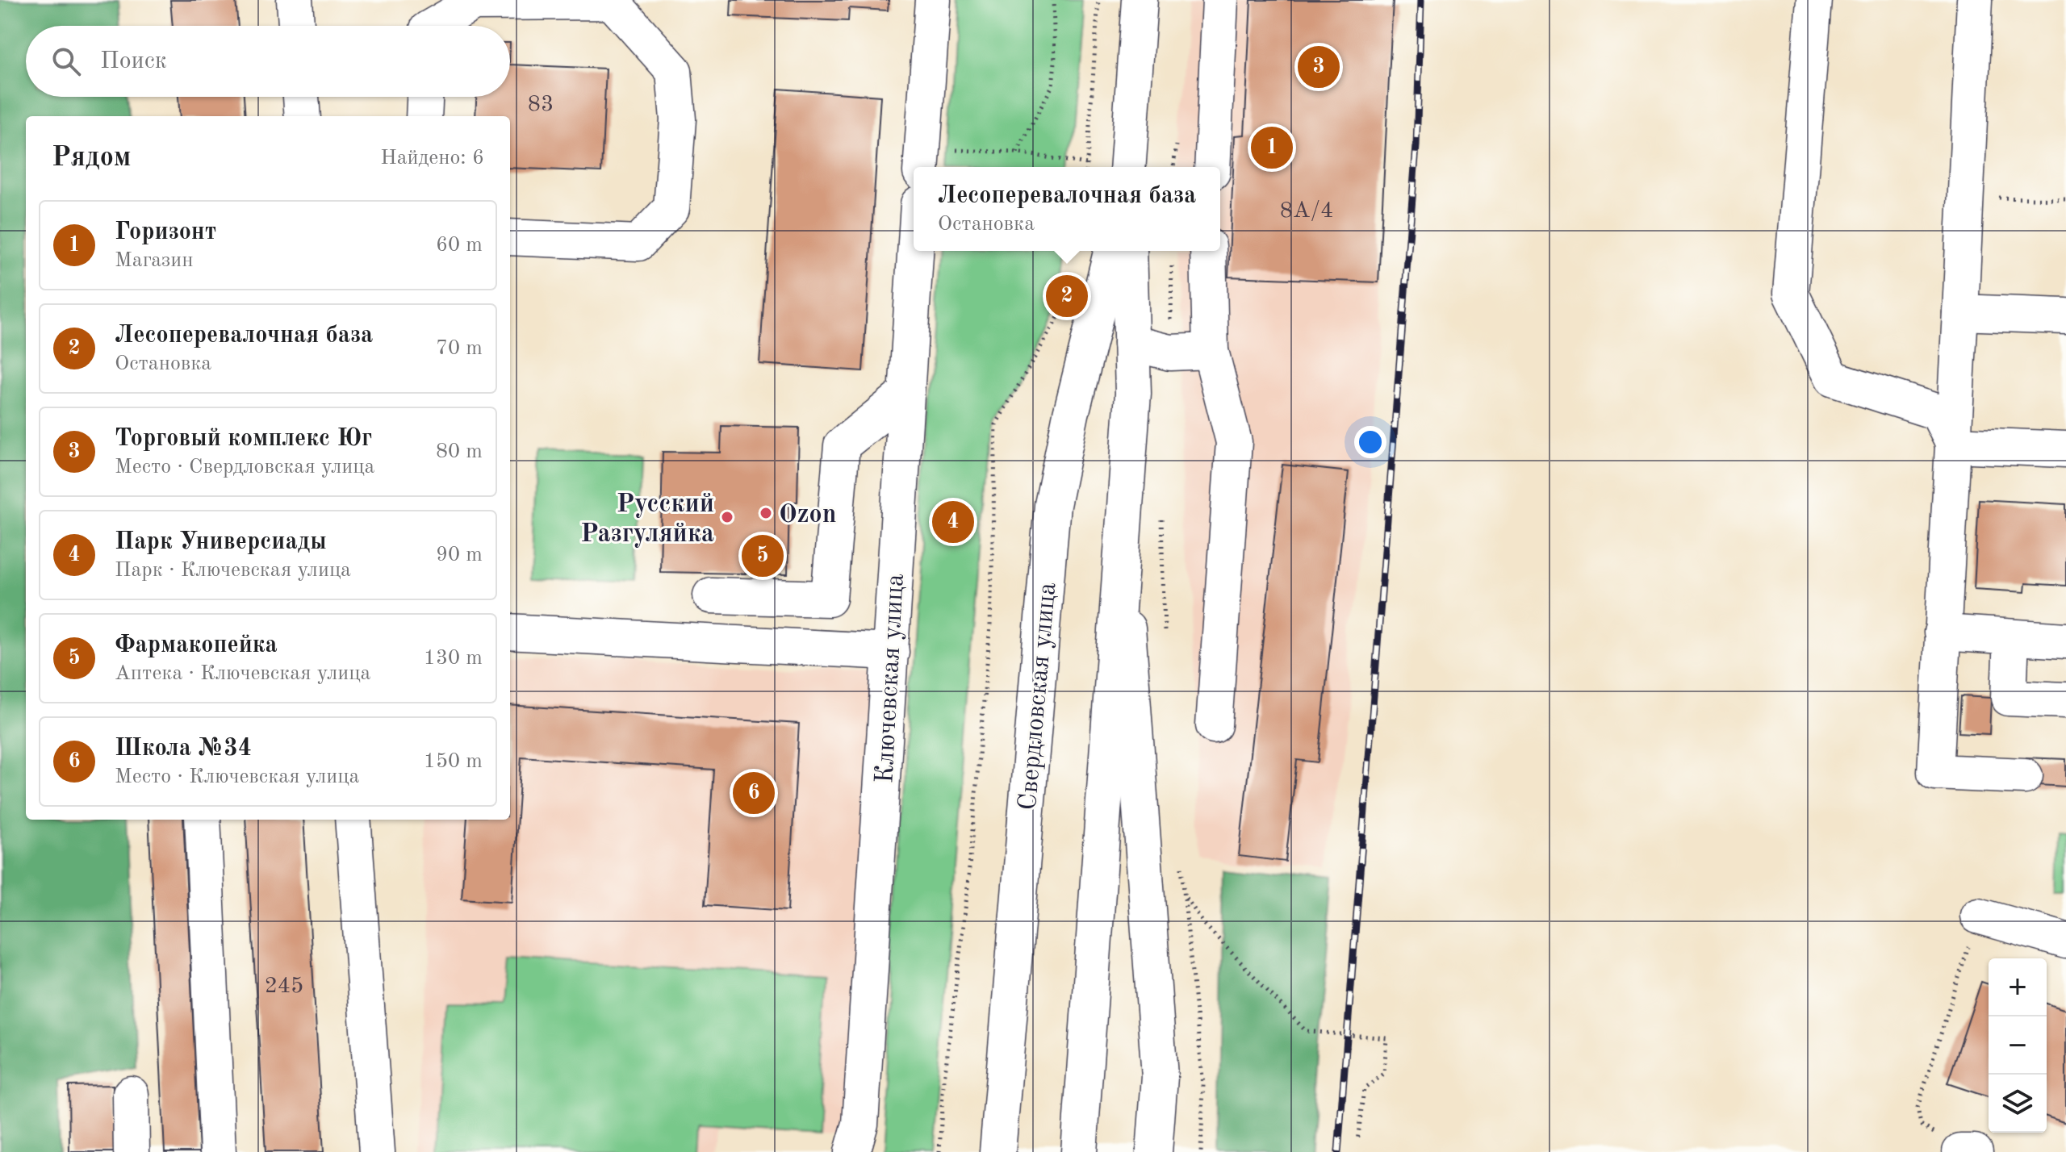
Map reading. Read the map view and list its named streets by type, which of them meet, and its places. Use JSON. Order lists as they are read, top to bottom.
{
  "streets": {
    "main road": ["Ключевская улица", "Свердловская улица"]
  },
  "places": ["Ozon", "Русский Разгуляйка"],
  "house_numbers": ["83", "8А/4", "245"],
  "page": {
    "search": "Поиск",
    "pins": [
      "3",
      "1",
      "2",
      "4",
      "5",
      "6"
    ],
    "heading": ["Рядом", "Найдено: 6"],
    "popup": ["Лесоперевалочная база", "Остановка"],
    "list": [
      {
        "mark": "1",
        "name": "Горизонт",
        "note": "Магазин",
        "value": "60 m"
      },
      {
        "mark": "2",
        "name": "Лесоперевалочная база",
        "note": "Остановка",
        "value": "70 m"
      },
      {
        "mark": "3",
        "name": "Торговый комплекс Юг",
        "note": "Место · Свердловская улица",
        "value": "80 m"
      },
      {
        "mark": "4",
        "name": "Парк Универсиады",
        "note": "Парк · Ключевская улица",
        "value": "90 m"
      },
      {
        "mark": "5",
        "name": "Фармакопейка",
        "note": "Аптека · Ключевская улица",
        "value": "130 m"
      },
      {
        "mark": "6",
        "name": "Школа №34",
        "note": "Место · Ключевская улица",
        "value": "150 m"
      }
    ],
    "map_buttons": ["+", "−"]
  }
}
